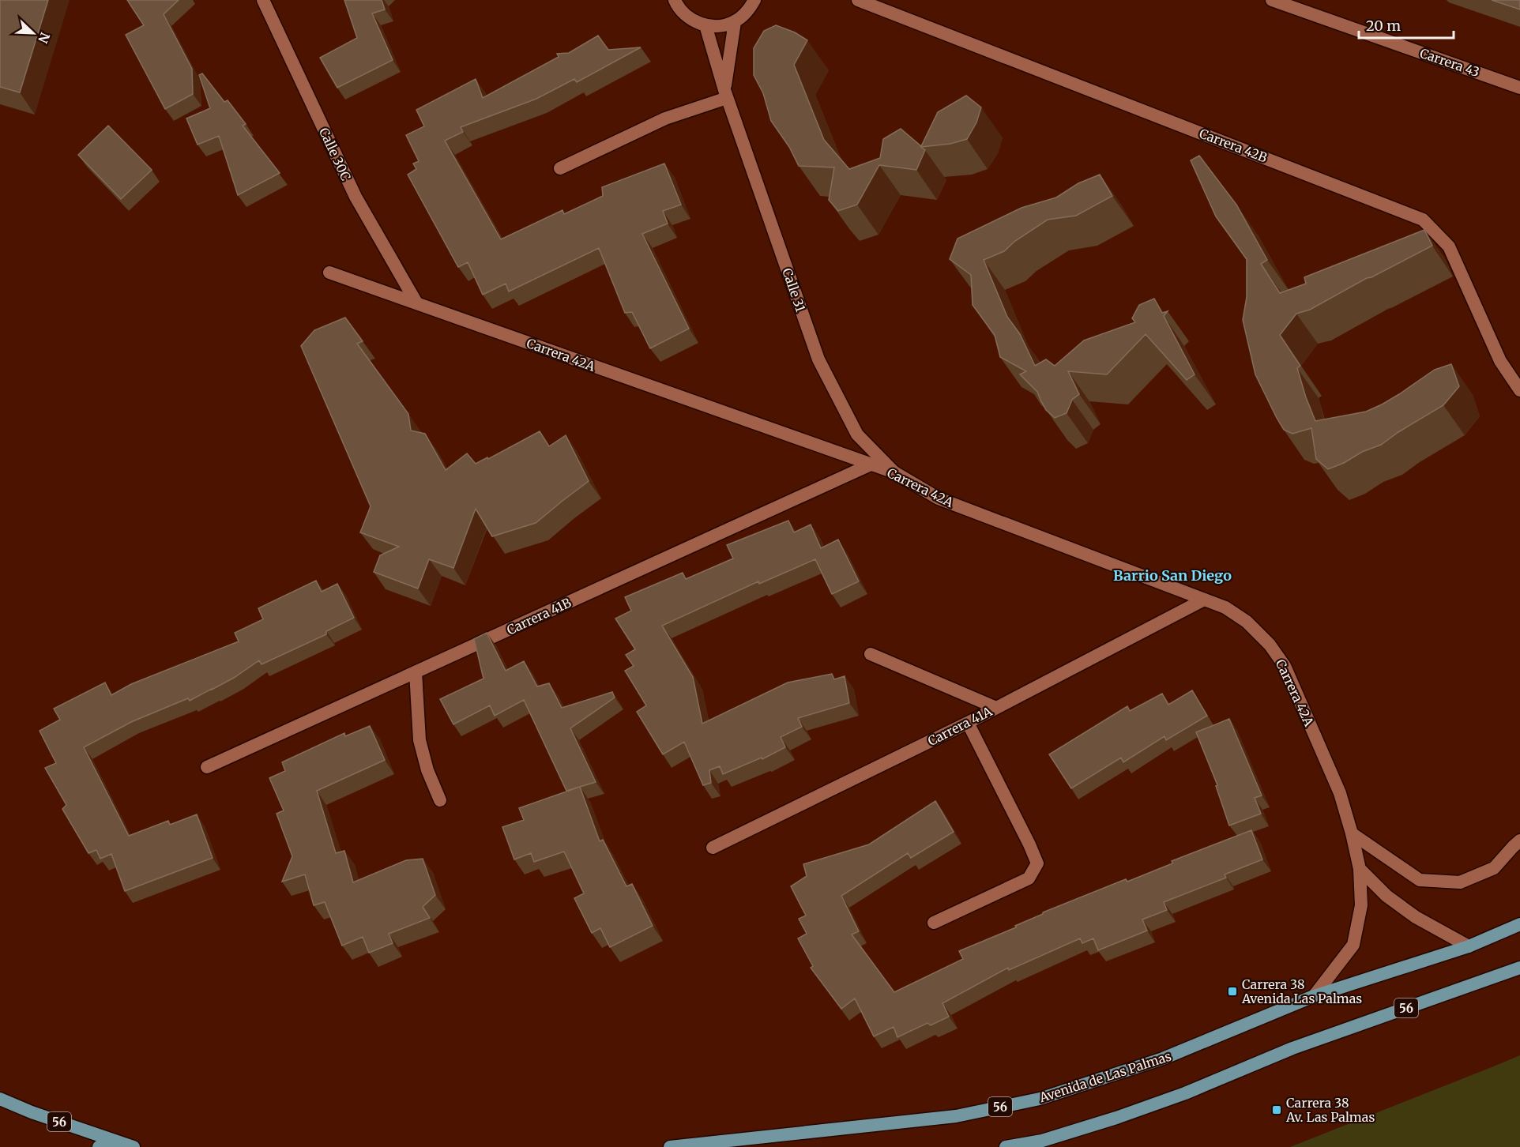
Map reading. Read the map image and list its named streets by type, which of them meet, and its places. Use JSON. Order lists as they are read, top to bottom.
{
  "streets": {
    "main road": ["56", "Avenida de Las Palmas"],
    "street": [
      "Carrera 43",
      "Carrera 42B",
      "Calle 30C",
      "Calle 31",
      "Carrera 42A",
      "Carrera 41B",
      "Carrera 41A"
    ]
  },
  "crossings": [
    ["Calle 30C", "Carrera 42A"],
    ["Calle 31", "Carrera 42A"],
    ["Carrera 42A", "Carrera 41B"],
    ["Carrera 42A", "Carrera 41A"],
    ["Carrera 42A", "Avenida de Las Palmas"]
  ],
  "districts": ["Barrio San Diego"],
  "places": {
    "transit": ["Carrera 38 Avenida Las Palmas", "Carrera 38 Av. Las Palmas"]
  },
  "scale_bar": "20 m",
  "north": "bottom right"
}
